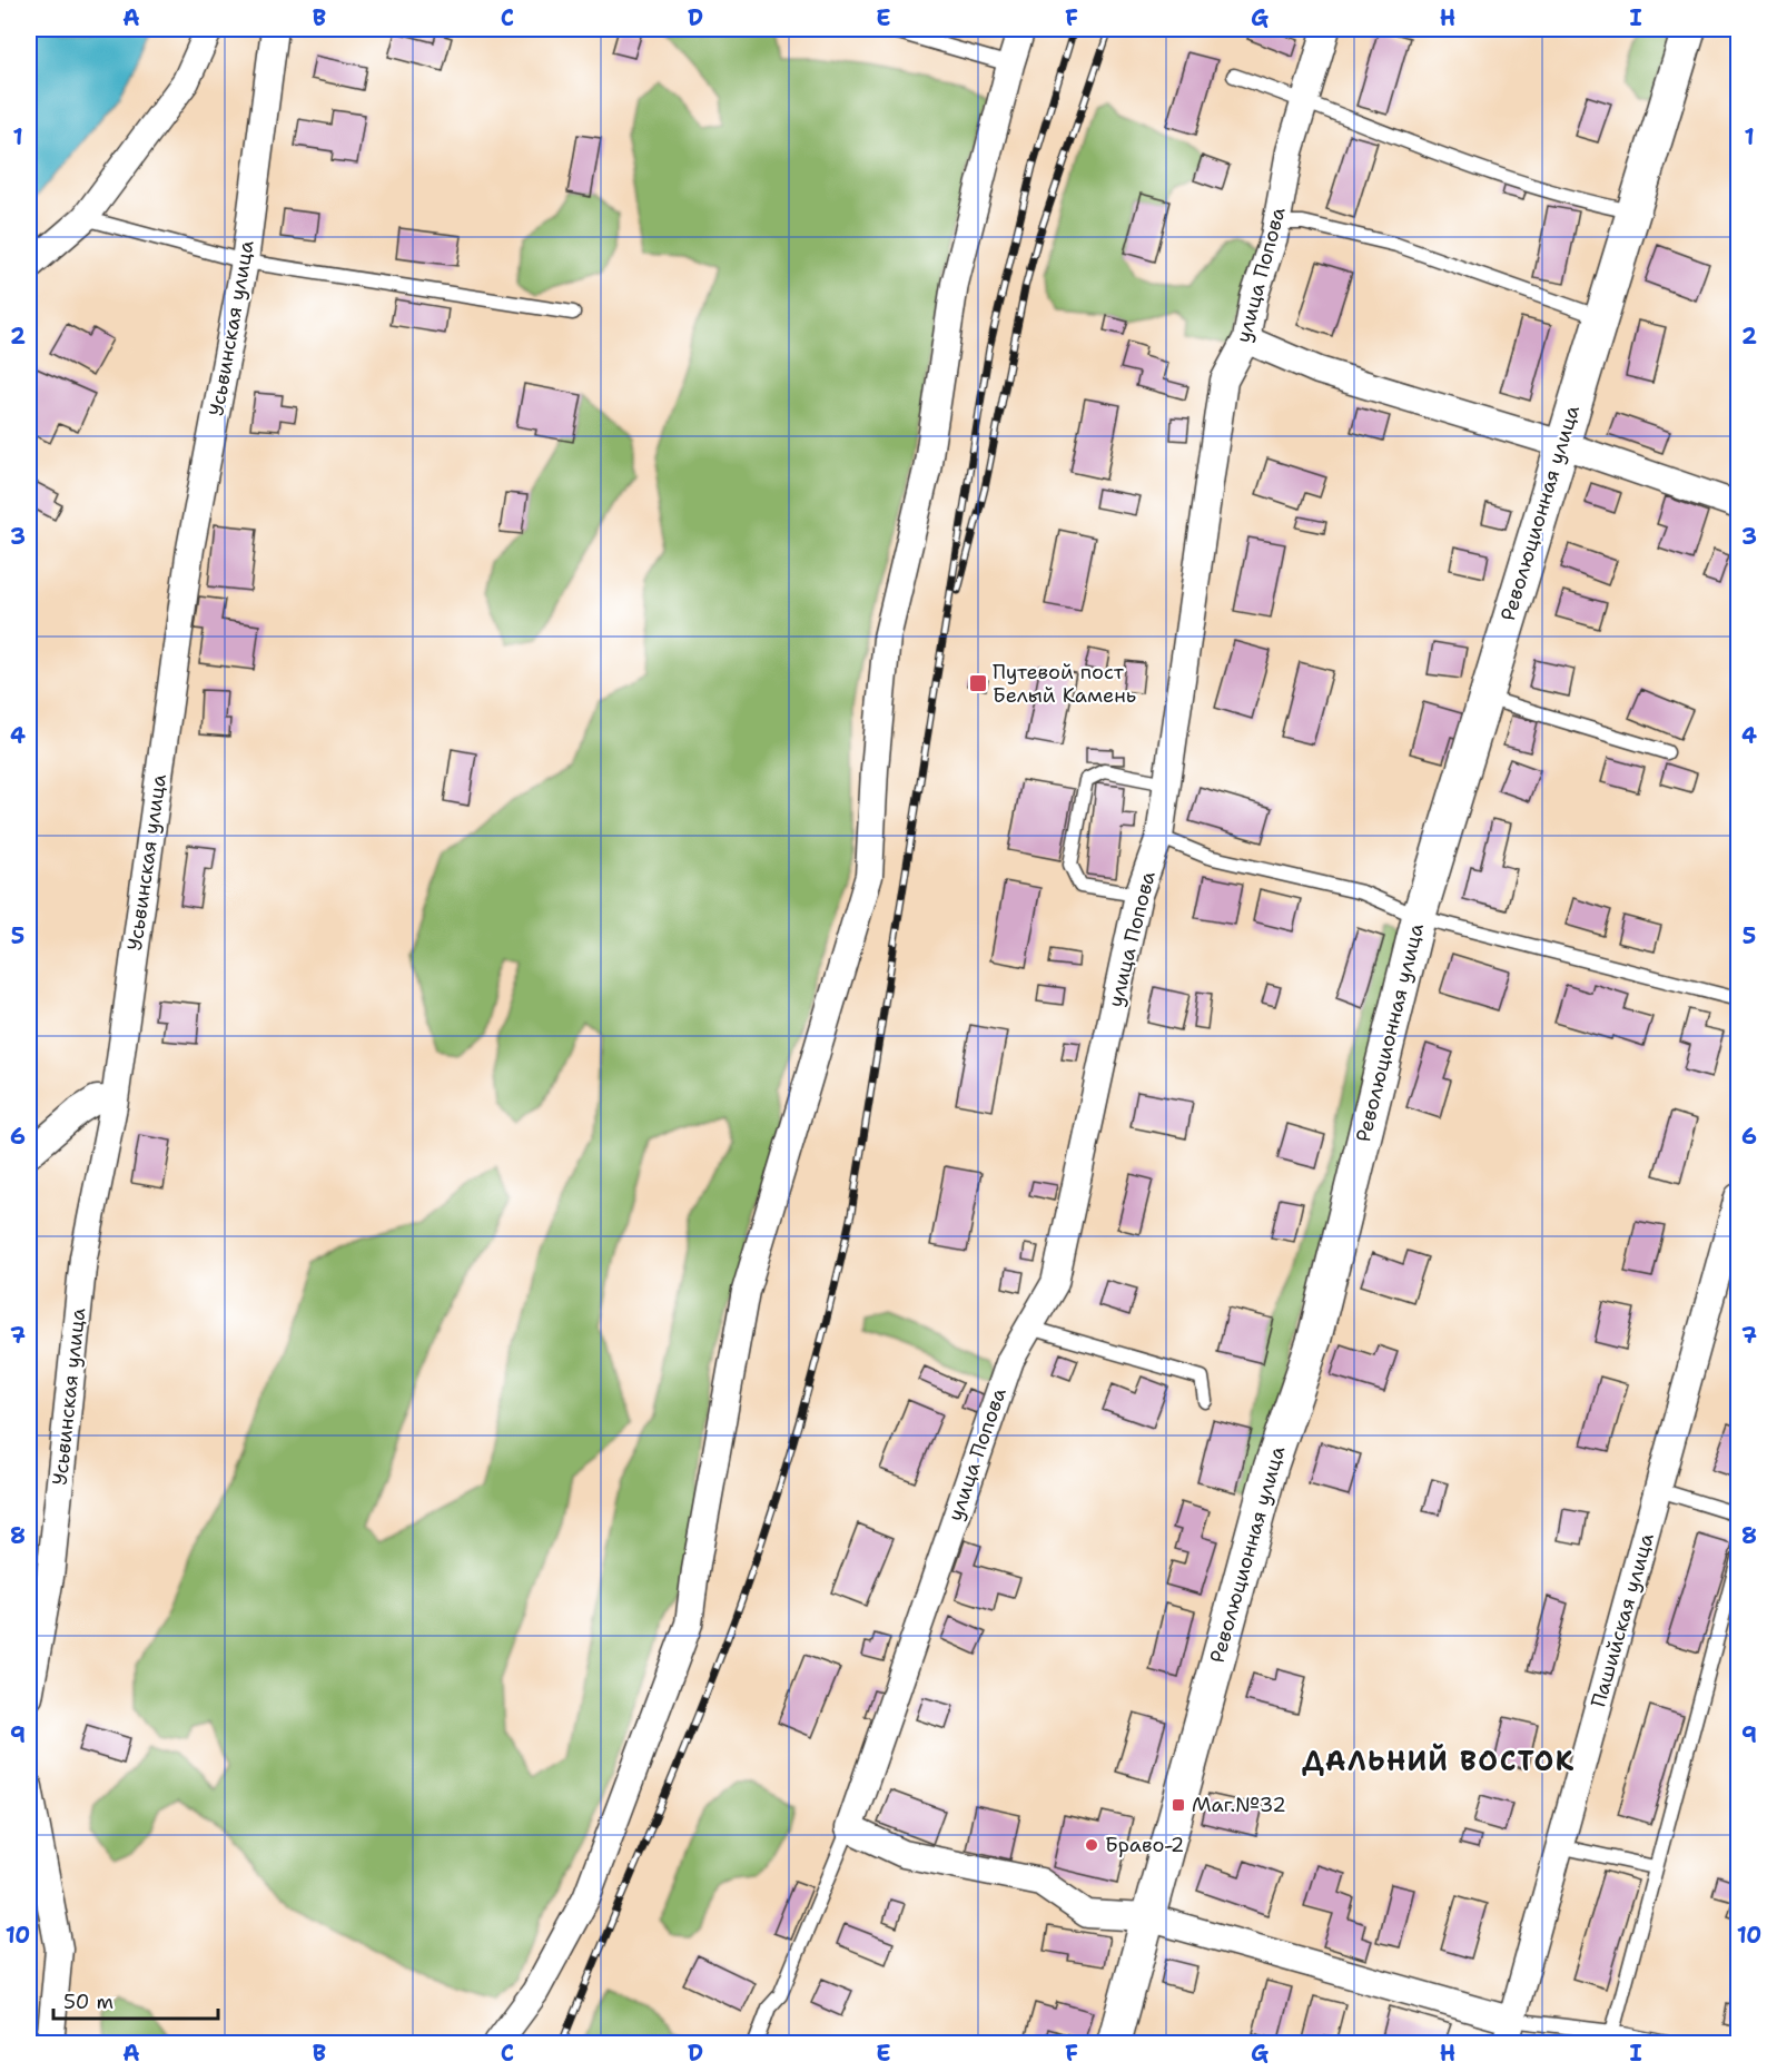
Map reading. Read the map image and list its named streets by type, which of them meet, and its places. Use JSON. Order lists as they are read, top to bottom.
{
  "streets": {
    "street": [
      "улица Попова",
      "Усьвинская улица",
      "Революционная улица",
      "Пашийская улица"
    ]
  },
  "districts": ["ДАЛЬНИЙ ВОСТОК"],
  "places": {
    "transit": ["Путевой пост Белый Камень", "Маг.№32"],
    "other": ["Браво-2"]
  },
  "scale_bar": "50 m",
  "grid": {
    "columns": [
      "A",
      "B",
      "C",
      "D",
      "E",
      "F",
      "G",
      "H",
      "I"
    ],
    "rows": [
      "1",
      "2",
      "3",
      "4",
      "5",
      "6",
      "7",
      "8",
      "9",
      "10"
    ]
  }
}
